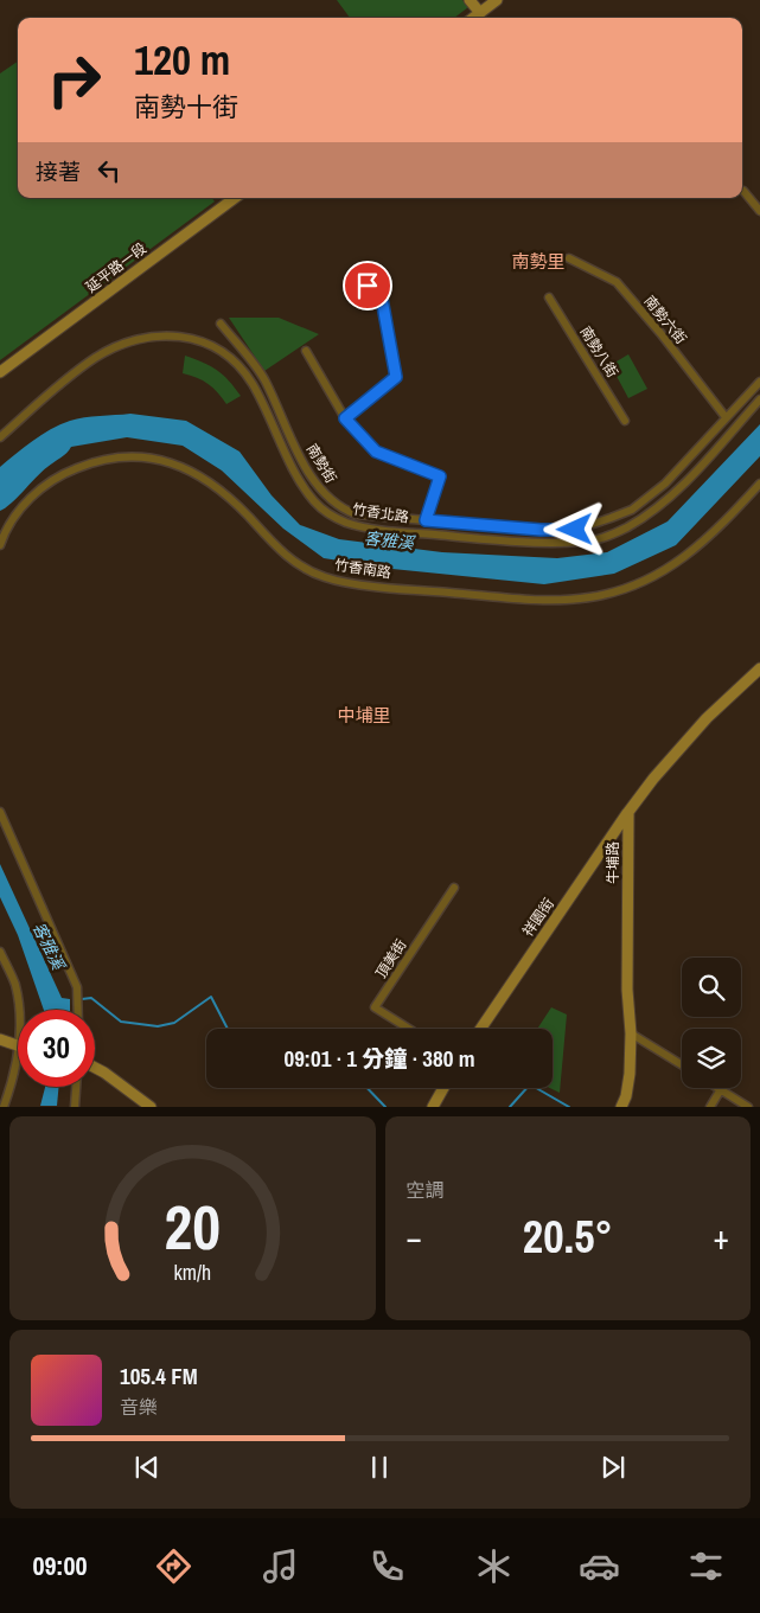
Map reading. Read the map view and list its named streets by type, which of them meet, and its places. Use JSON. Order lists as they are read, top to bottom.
{
  "streets": {
    "street": [
      "延平路一段",
      "南勢六街",
      "南勢八街",
      "南勢街",
      "竹香北路",
      "竹香南路",
      "牛埔路",
      "祥園街",
      "頂美街"
    ]
  },
  "crossings": [
    ["南勢六街", "南勢街"],
    ["牛埔路", "祥園街"]
  ],
  "districts": ["南勢里", "中埔里"],
  "water": ["客雅溪"],
  "page": {
    "turn": ["120 m", "南勢十街"],
    "then": "接著",
    "limit": "30",
    "trip": "09:01 · 1 分鐘 · 380 m",
    "tile": "空調",
    "heat": ["−", "20.5°", "+"],
    "song": ["105.4 FM", "音樂"],
    "tabs": "09:00",
    "gauge": ["20", "km/h"]
  }
}
